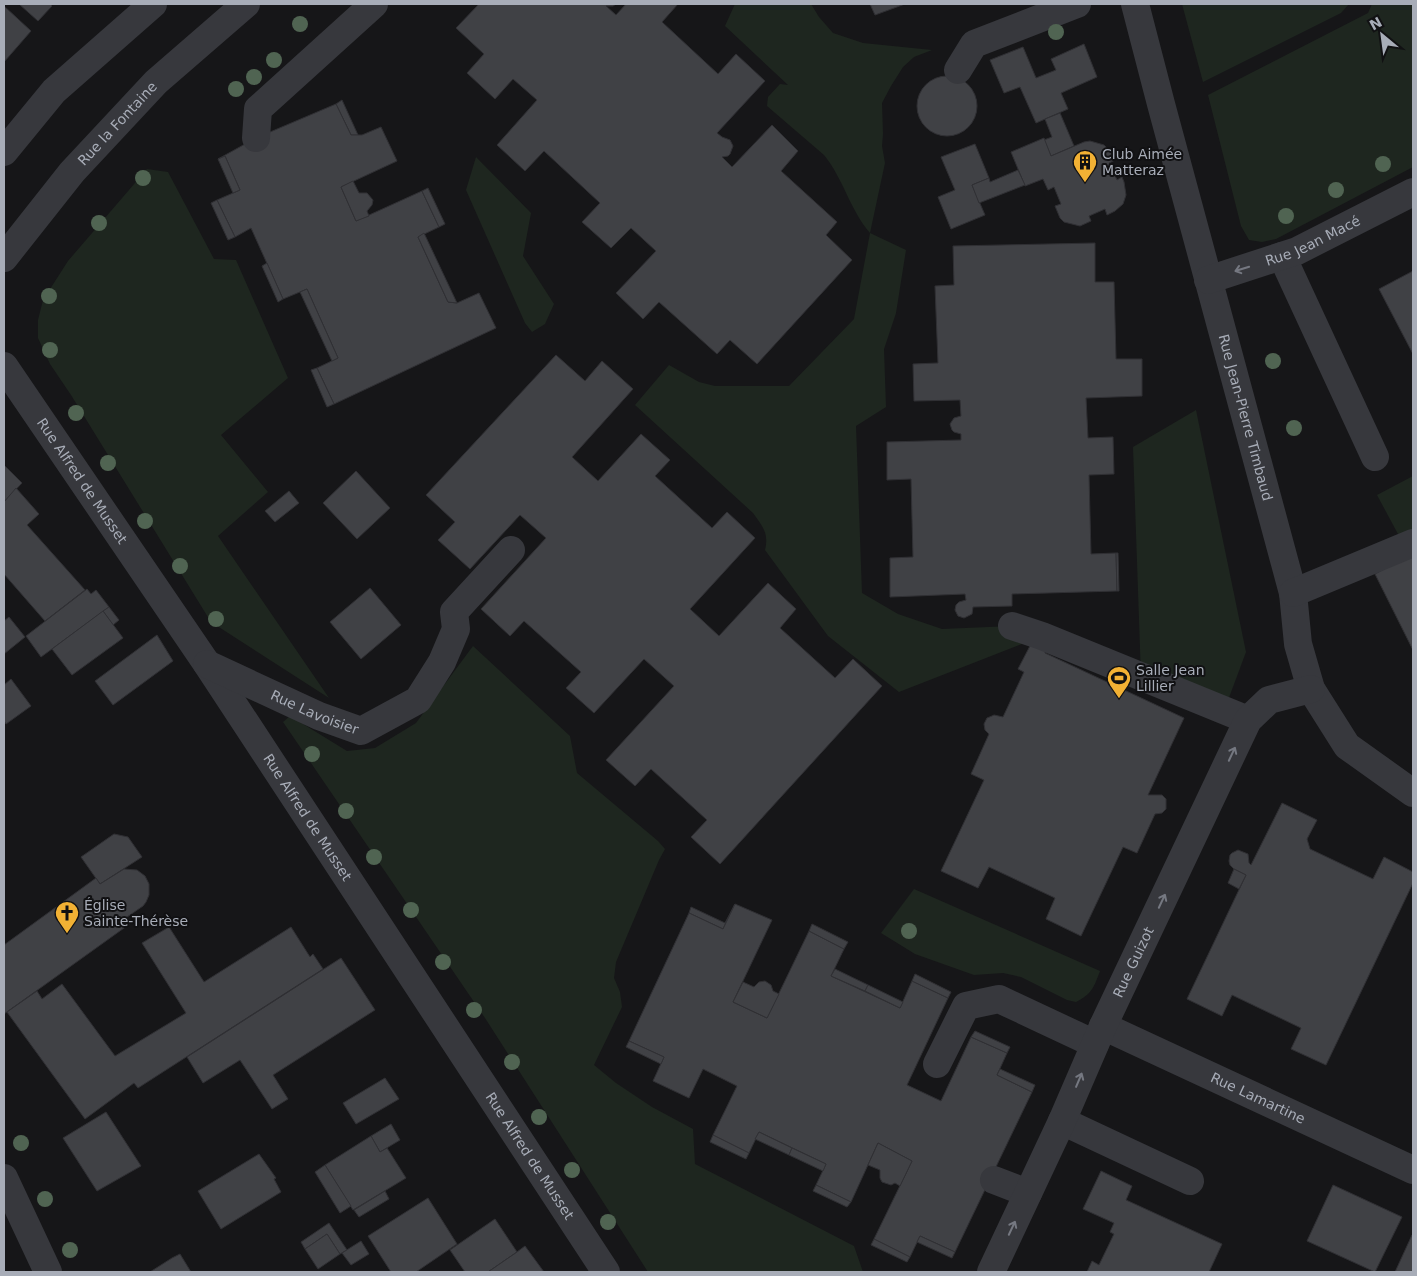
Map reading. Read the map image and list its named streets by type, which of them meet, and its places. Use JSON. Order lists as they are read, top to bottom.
{
  "streets": {
    "street": [
      "Rue la Fontaine",
      "Rue Jean Macé",
      "Rue Jean-Pierre Timbaud",
      "Rue Alfred de Musset",
      "Rue Lavoisier",
      "Rue Guizot",
      "Rue Lamartine"
    ]
  },
  "crossings": [
    ["Rue Jean Macé", "Rue Jean-Pierre Timbaud"],
    ["Rue Jean-Pierre Timbaud", "Rue Guizot"],
    ["Rue Alfred de Musset", "Rue Lavoisier"],
    ["Rue Guizot", "Rue Lamartine"]
  ],
  "one_way": ["Rue Guizot"],
  "places": {
    "building": ["Club Aimée Matteraz"],
    "sports": ["Salle Jean Lillier"],
    "church": ["Église Sainte-Thérèse"]
  },
  "north": "top left"
}
